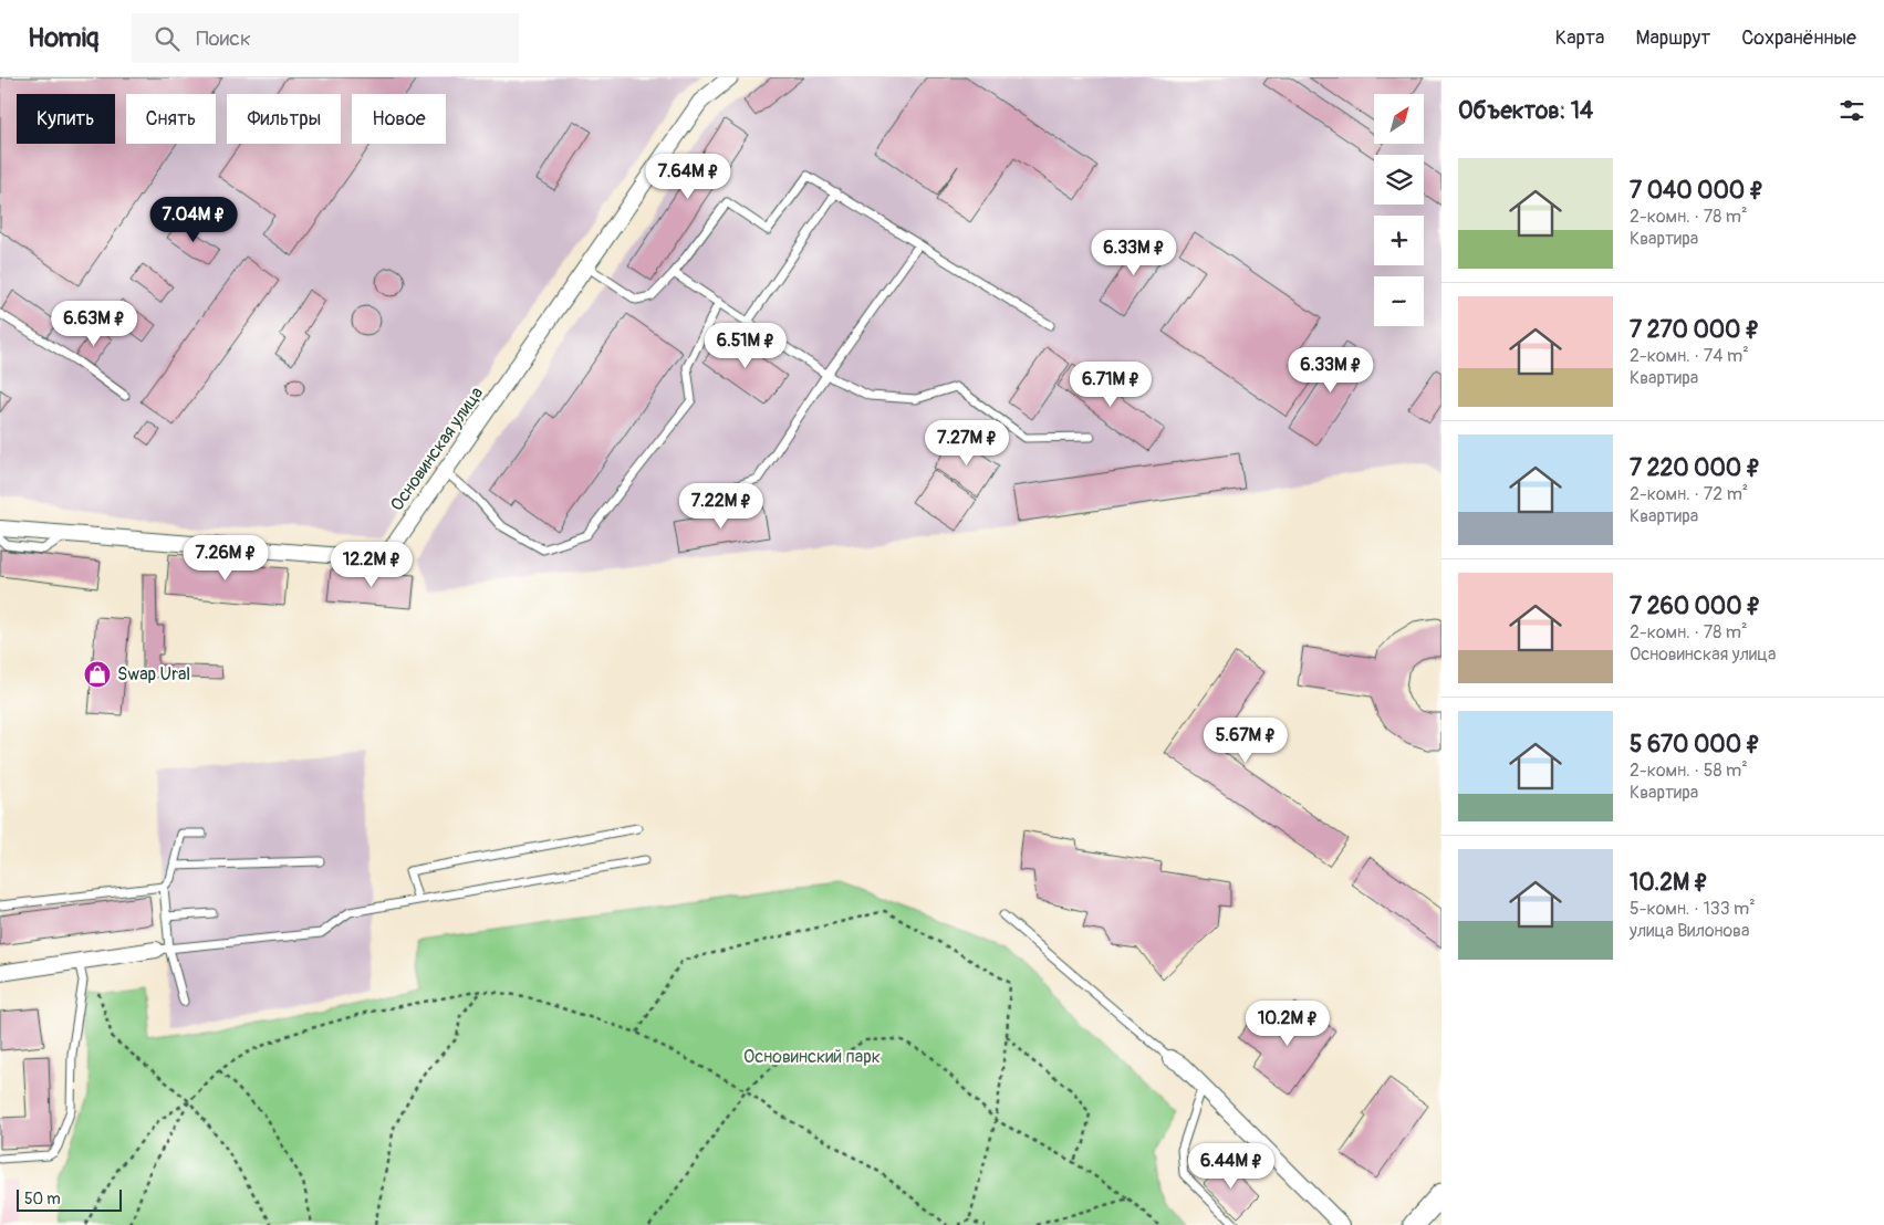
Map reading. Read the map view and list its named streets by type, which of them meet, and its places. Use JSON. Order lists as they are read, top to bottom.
{
  "streets": {
    "street": ["Основинская улица"]
  },
  "parks": ["Основинский парк"],
  "places": {
    "shop": ["Swap Ural"]
  },
  "scale_bar": "50 m",
  "north": "top right",
  "page": {
    "header": "Homiq",
    "search": "Поиск",
    "nav": ["Карта", "Маршрут", "Сохранённые"],
    "heading": "Объектов: 14",
    "map_buttons": ["+", "−"],
    "chip": [
      "Купить",
      "Снять",
      "Фильтры",
      "Новое"
    ],
    "list": [
      {
        "name": "7 040 000 ₽",
        "note": "2-комн. · 78 m² · Квартира"
      },
      {
        "name": "7 270 000 ₽",
        "note": "2-комн. · 74 m² · Квартира"
      },
      {
        "name": "7 220 000 ₽",
        "note": "2-комн. · 72 m² · Квартира"
      },
      {
        "name": "7 260 000 ₽",
        "note": "2-комн. · 78 m² · Основинская улица"
      },
      {
        "name": "5 670 000 ₽",
        "note": "2-комн. · 58 m² · Квартира"
      },
      {
        "name": "10.2M ₽",
        "note": "5-комн. · 133 m² · улица Вилонова"
      }
    ],
    "price": [
      "7.64M ₽",
      "7.04M ₽",
      "6.33M ₽",
      "6.63M ₽",
      "6.51M ₽",
      "6.33M ₽",
      "6.71M ₽",
      "7.27M ₽",
      "7.22M ₽",
      "7.26M ₽",
      "12.2M ₽",
      "5.67M ₽",
      "10.2M ₽",
      "6.44M ₽"
    ],
    "scale": "50 m"
  }
}
